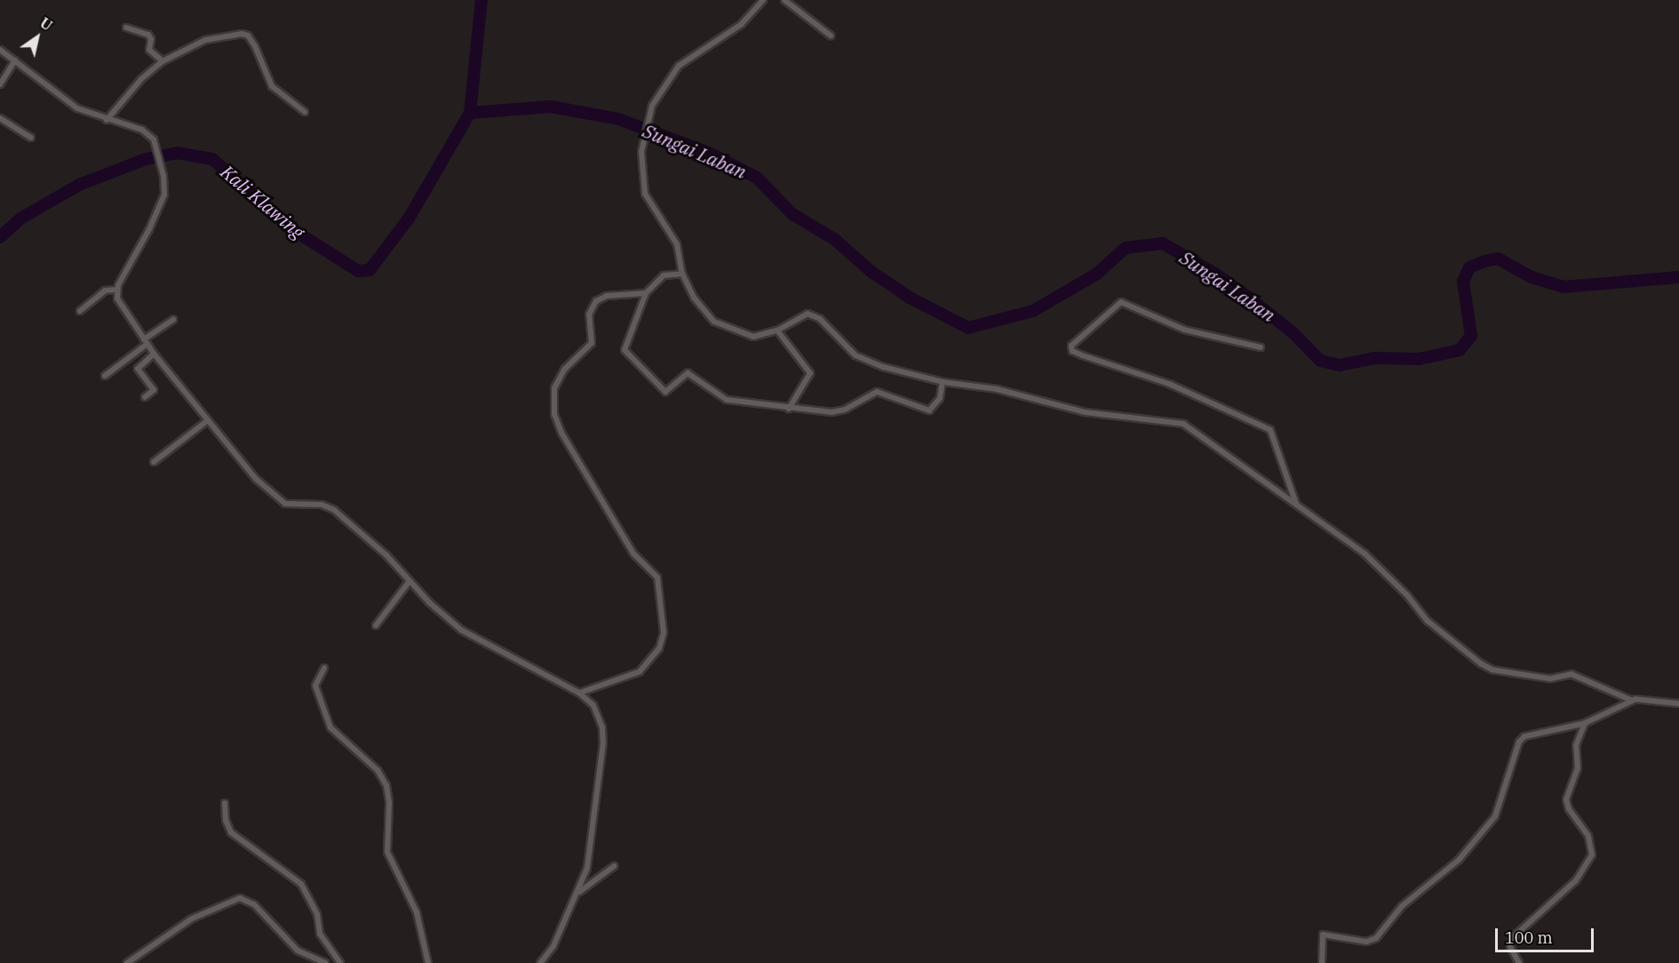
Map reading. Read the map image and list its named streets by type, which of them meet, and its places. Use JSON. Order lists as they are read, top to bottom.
{
  "water": ["Sungai Laban", "Kali Klawing"],
  "scale_bar": "100 m",
  "north": "top right"
}
